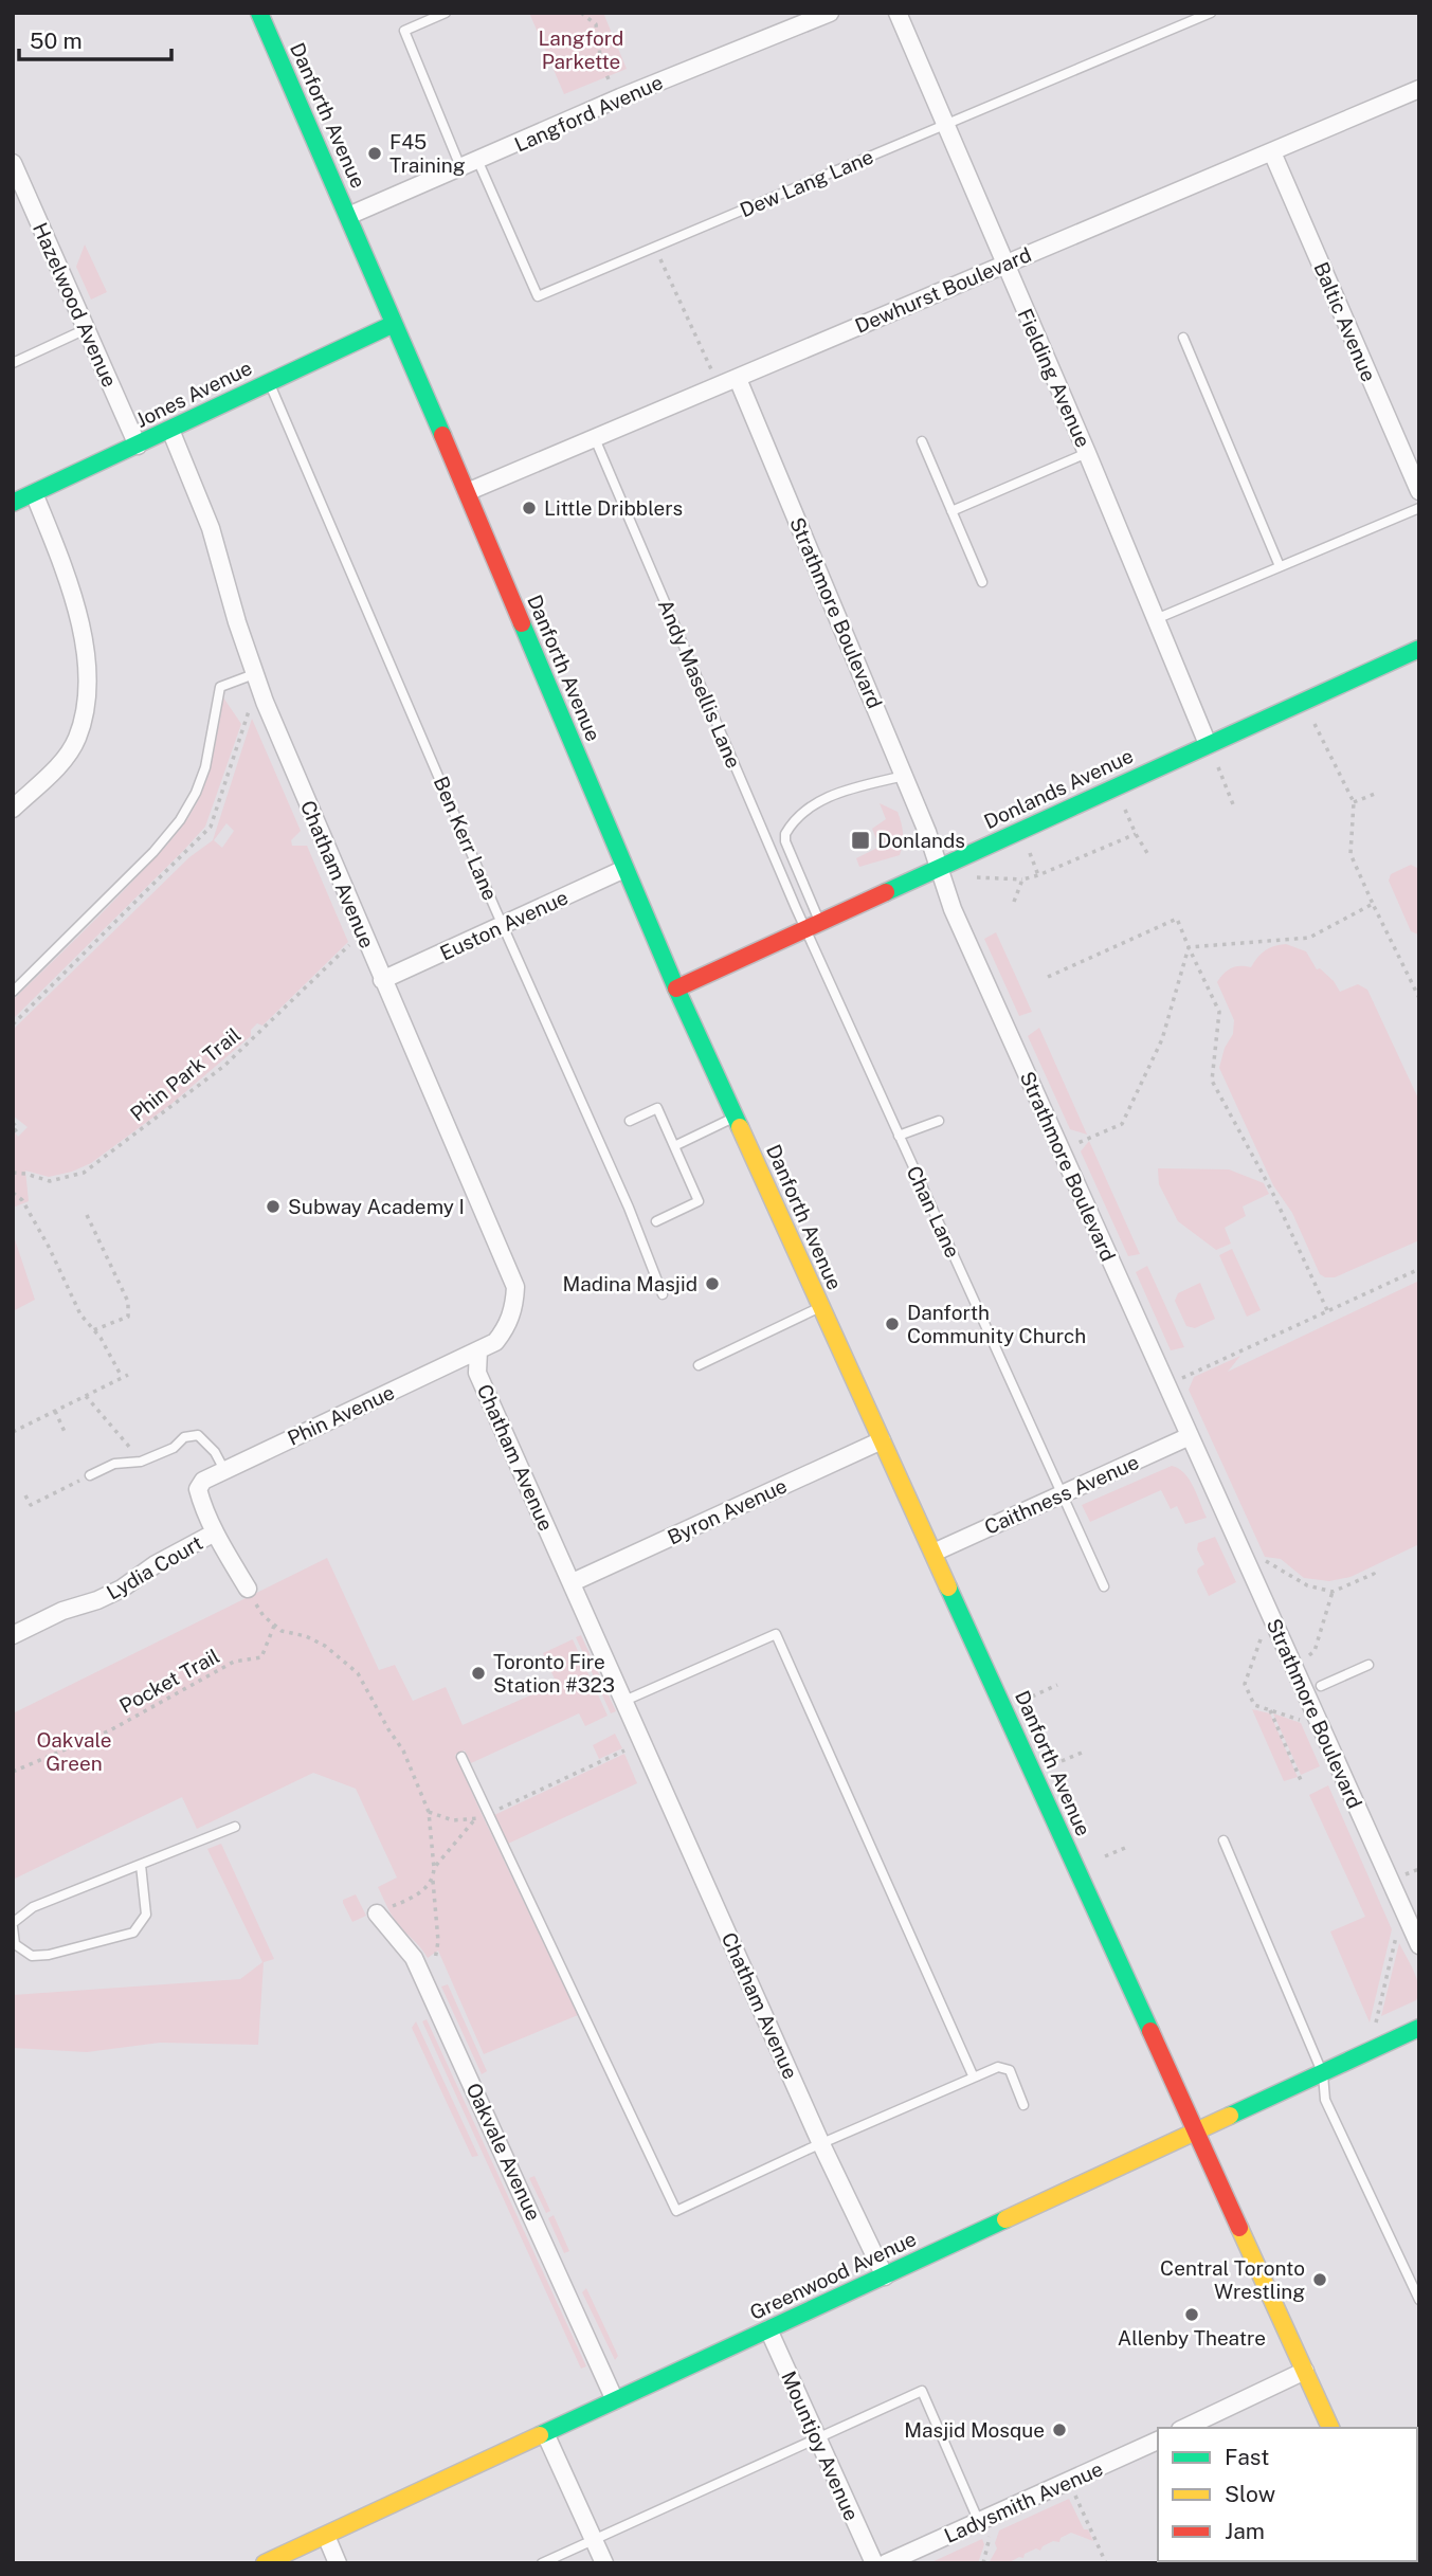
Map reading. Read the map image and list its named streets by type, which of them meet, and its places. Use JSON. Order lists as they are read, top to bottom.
{
  "streets": {
    "main road": [
      "Danforth Avenue",
      "Jones Avenue",
      "Donlands Avenue",
      "Greenwood Avenue"
    ],
    "street": [
      "Langford Avenue",
      "Dewhurst Boulevard",
      "Hazelwood Avenue",
      "Baltic Avenue",
      "Fielding Avenue",
      "Strathmore Boulevard",
      "Chatham Avenue",
      "Euston Avenue",
      "Phin Avenue",
      "Caithness Avenue",
      "Byron Avenue",
      "Lydia Court",
      "Oakvale Avenue",
      "Mountjoy Avenue",
      "Ladysmith Avenue"
    ],
    "lane": [
      "Dew Lang Lane",
      "Andy Masellis Lane",
      "Ben Kerr Lane",
      "Chan Lane"
    ],
    "path": ["Phin Park Trail", "Pocket Trail"]
  },
  "crossings": [
    ["Langford Avenue", "Danforth Avenue"],
    ["Langford Avenue", "Dew Lang Lane"],
    ["Danforth Avenue", "Dewhurst Boulevard"],
    ["Danforth Avenue", "Jones Avenue"],
    ["Danforth Avenue", "Donlands Avenue"],
    ["Danforth Avenue", "Euston Avenue"],
    ["Danforth Avenue", "Caithness Avenue"],
    ["Danforth Avenue", "Byron Avenue"],
    ["Danforth Avenue", "Greenwood Avenue"],
    ["Dew Lang Lane", "Fielding Avenue"],
    ["Dewhurst Boulevard", "Baltic Avenue"],
    ["Dewhurst Boulevard", "Fielding Avenue"],
    ["Dewhurst Boulevard", "Strathmore Boulevard"],
    ["Dewhurst Boulevard", "Andy Masellis Lane"],
    ["Hazelwood Avenue", "Jones Avenue"],
    ["Fielding Avenue", "Donlands Avenue"],
    ["Jones Avenue", "Ben Kerr Lane"],
    ["Jones Avenue", "Chatham Avenue"],
    ["Strathmore Boulevard", "Donlands Avenue"],
    ["Strathmore Boulevard", "Caithness Avenue"],
    ["Andy Masellis Lane", "Donlands Avenue"],
    ["Andy Masellis Lane", "Chan Lane"],
    ["Donlands Avenue", "Chan Lane"],
    ["Ben Kerr Lane", "Euston Avenue"],
    ["Chatham Avenue", "Euston Avenue"],
    ["Chatham Avenue", "Phin Avenue"],
    ["Chatham Avenue", "Byron Avenue"],
    ["Chatham Avenue", "Greenwood Avenue"],
    ["Chan Lane", "Caithness Avenue"],
    ["Phin Avenue", "Lydia Court"],
    ["Oakvale Avenue", "Greenwood Avenue"],
    ["Greenwood Avenue", "Mountjoy Avenue"]
  ],
  "parks": ["Langford Parkette", "Oakvale Green"],
  "places": {
    "other": [
      "F45 Training",
      "Little Dribblers",
      "Subway Academy I",
      "Madina Masjid",
      "Danforth Community Church",
      "Toronto Fire Station #323",
      "Central Toronto Wrestling",
      "Allenby Theatre",
      "Masjid Mosque"
    ],
    "transit": ["Donlands"]
  },
  "legend": ["Fast", "Slow", "Jam"],
  "scale_bar": "50 m"
}
